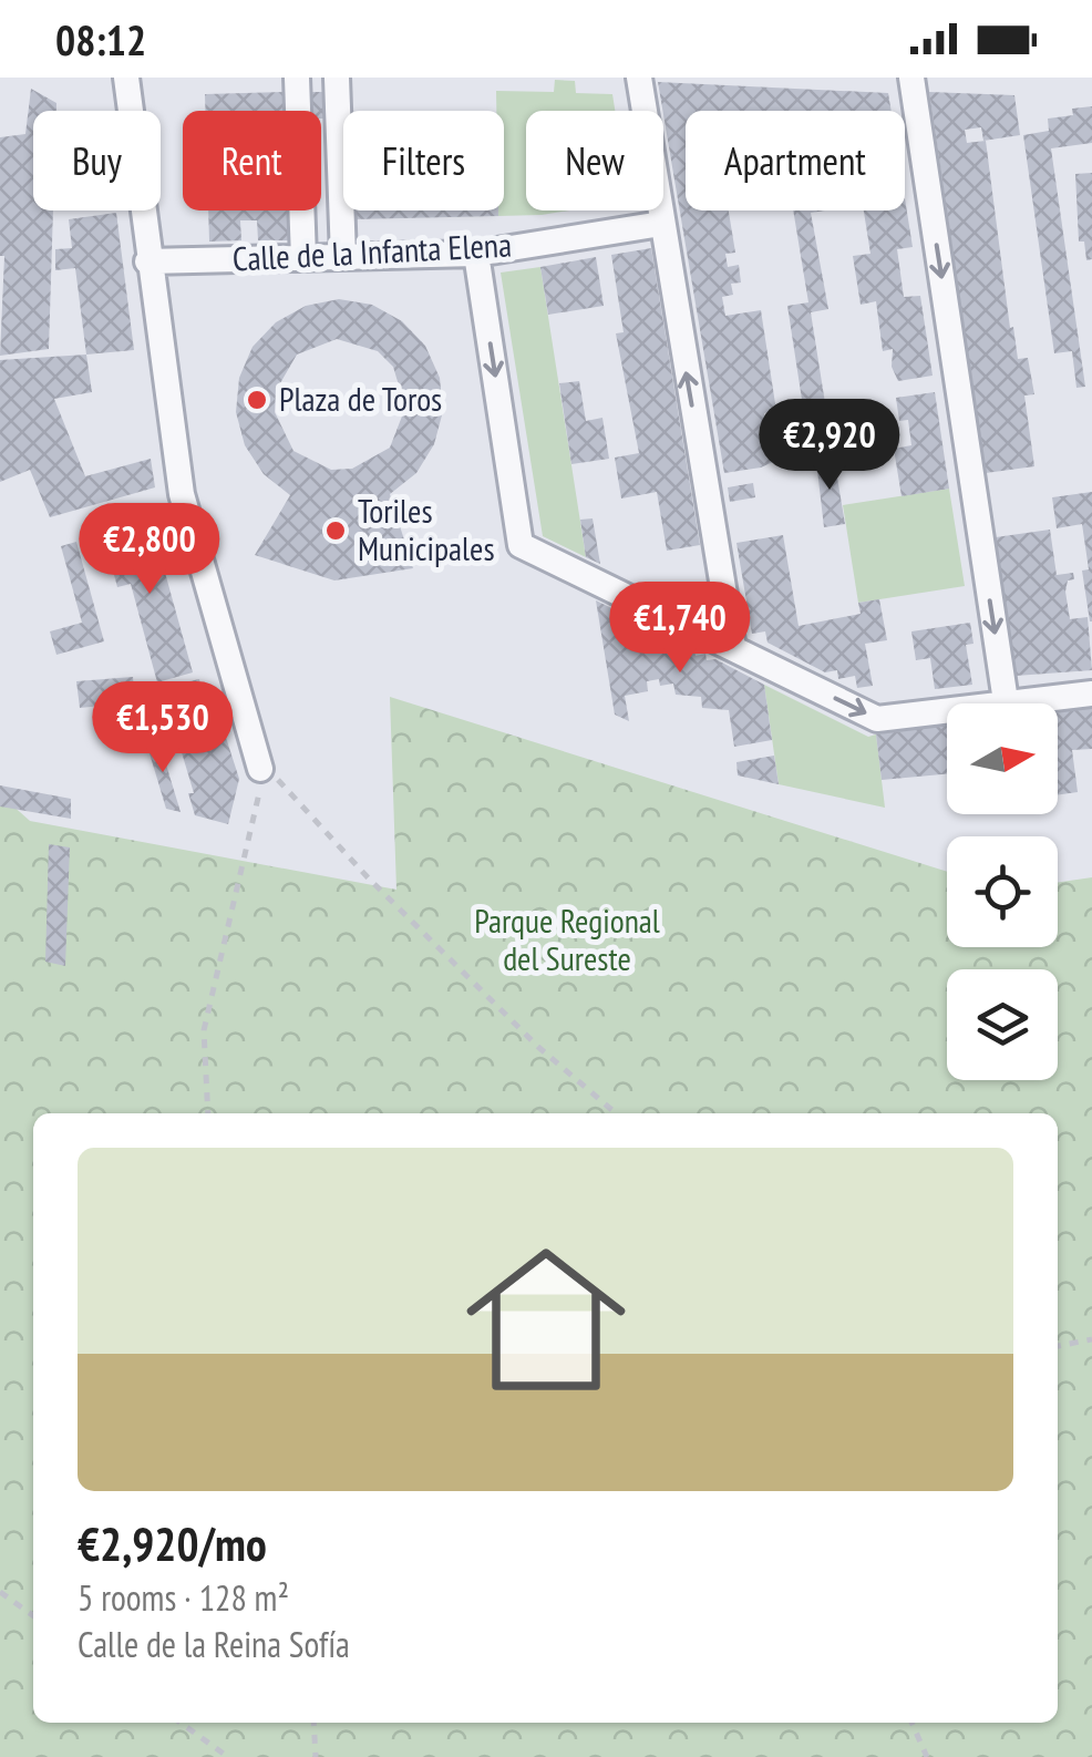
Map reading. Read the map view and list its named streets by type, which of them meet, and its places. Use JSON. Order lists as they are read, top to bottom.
{
  "streets": {
    "street": ["Calle de la Infanta Elena"]
  },
  "parks": ["Parque Regional del Sureste"],
  "places": ["Plaza de Toros", "Toriles Municipales"],
  "north": "right",
  "page": {
    "status": "08:12",
    "chip": [
      "Buy",
      "Rent",
      "Filters",
      "New",
      "Apartment"
    ],
    "price": [
      "€2,920",
      "€2,800",
      "€1,740",
      "€1,530"
    ],
    "list": [
      {
        "name": "€2,920/mo",
        "note": "5 rooms · 128 m² · Calle de la Reina Sofía"
      }
    ]
  }
}
